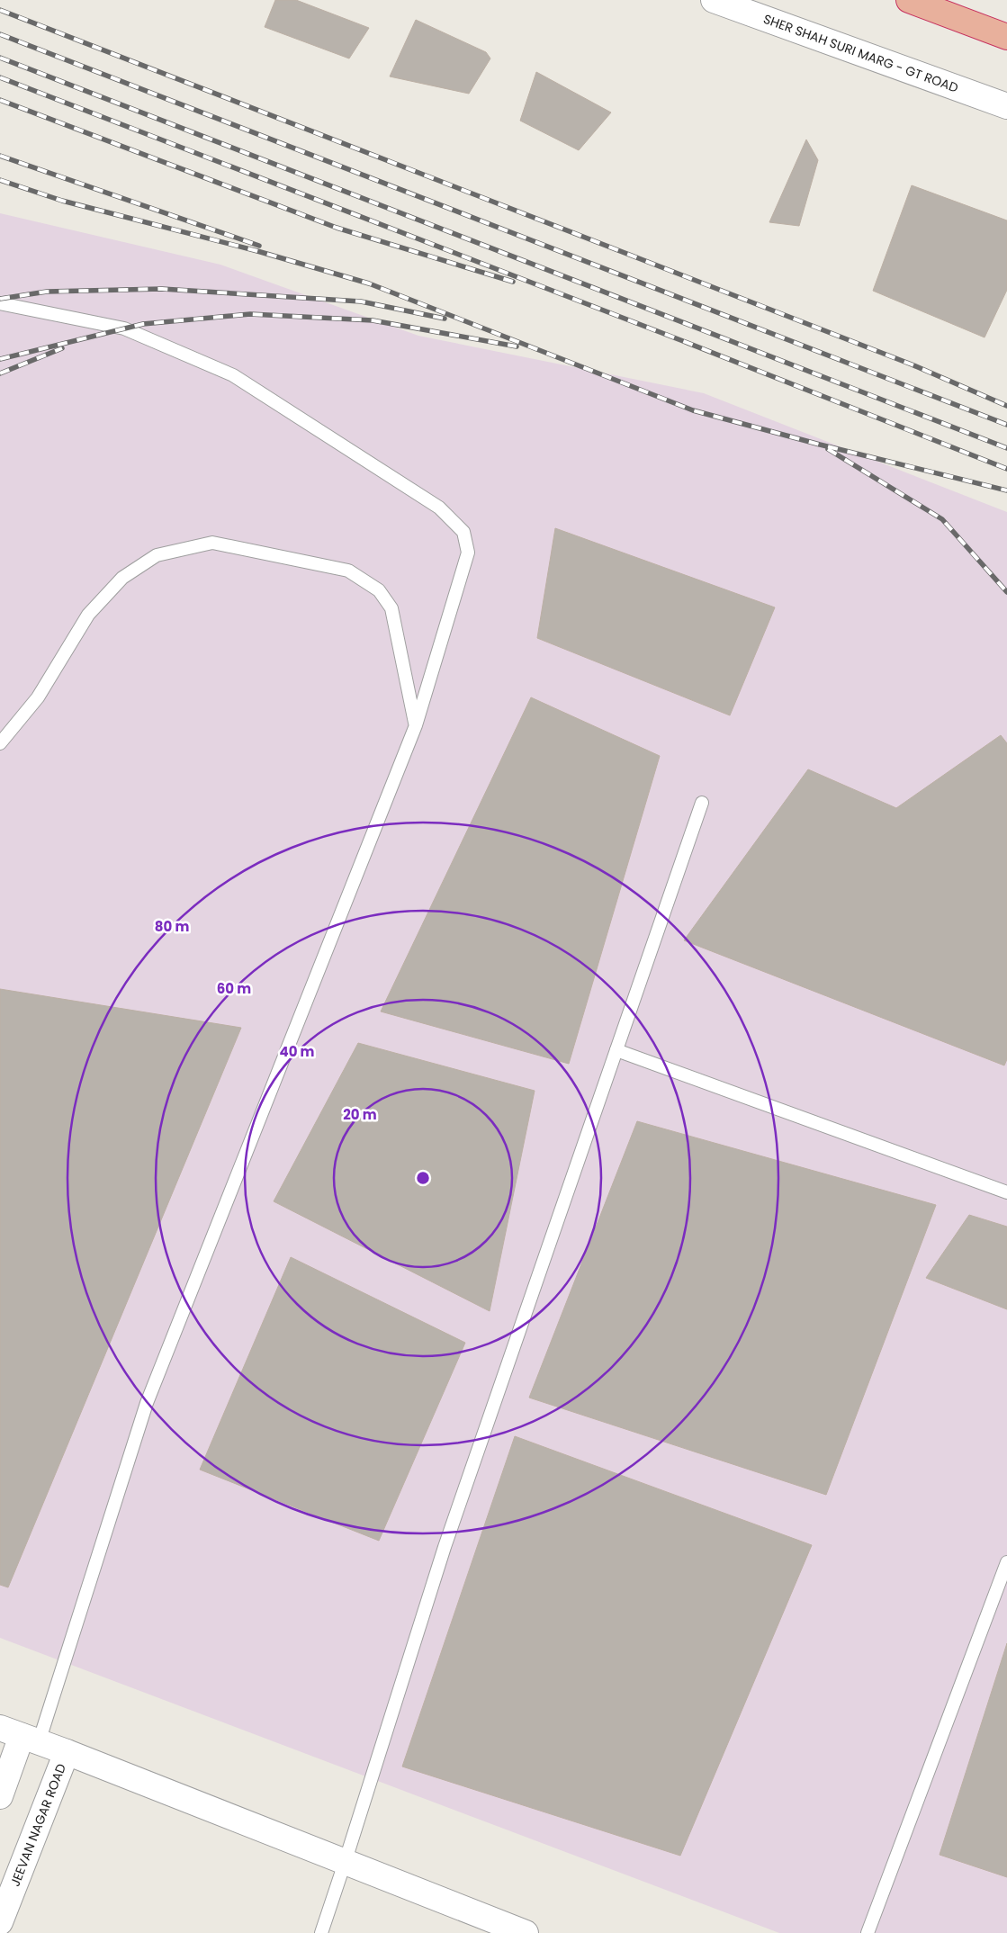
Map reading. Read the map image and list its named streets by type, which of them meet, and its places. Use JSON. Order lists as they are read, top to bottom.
{
  "streets": {
    "street": ["SHER SHAH SURI MARG - GT ROAD", "JEEVAN NAGAR ROAD"]
  },
  "rings": [
    "80 m",
    "60 m",
    "40 m",
    "20 m"
  ]
}
